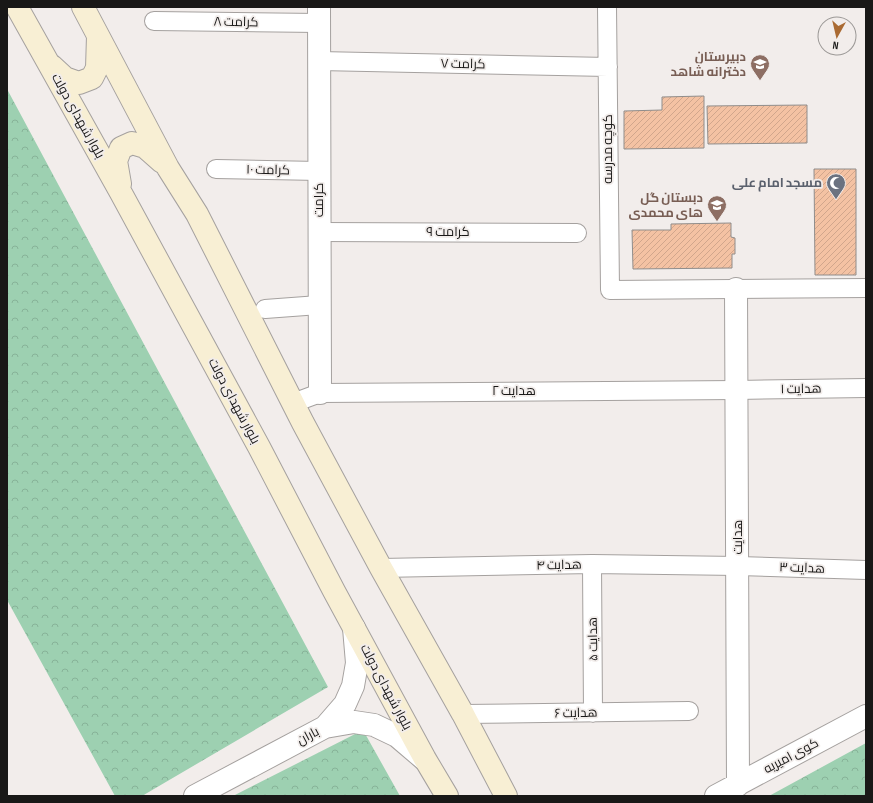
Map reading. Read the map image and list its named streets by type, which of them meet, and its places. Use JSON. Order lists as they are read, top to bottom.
{
  "streets": {
    "main road": ["بلوار شهدای دولت"],
    "street": [
      "کرامت ۸",
      "کرامت ۷",
      "کوچه مدرسه",
      "کرامت ۱۰",
      "کرامت",
      "کرامت ۹",
      "هدایت ۱",
      "هدایت ۲",
      "هدایت",
      "هدایت ۴",
      "هدایت ۳",
      "هدایت ۵",
      "هدایت ۶",
      "باران",
      "کوی امیریه"
    ]
  },
  "crossings": [
    ["کرامت ۸", "کرامت"],
    ["کرامت ۷", "کوچه مدرسه"],
    ["کرامت ۷", "کرامت"],
    ["بلوار شهدای دولت", "باران"],
    ["کوچه مدرسه", "هدایت"],
    ["کرامت ۱۰", "کرامت"],
    ["کرامت", "کرامت ۹"],
    ["کرامت", "هدایت ۲"],
    ["هدایت ۱", "هدایت ۲"],
    ["هدایت ۱", "هدایت"],
    ["هدایت ۲", "هدایت"],
    ["هدایت", "هدایت ۴"],
    ["هدایت", "هدایت ۳"],
    ["هدایت", "کوی امیریه"],
    ["هدایت ۴", "هدایت ۳"],
    ["هدایت ۴", "هدایت ۵"],
    ["هدایت ۵", "هدایت ۶"]
  ],
  "places": {
    "school or university": ["دبیرستان دخترانه شاهد", "دبستان گل های محمدی"],
    "mosque": ["مسجد امام علی"]
  },
  "north": "bottom"
}
